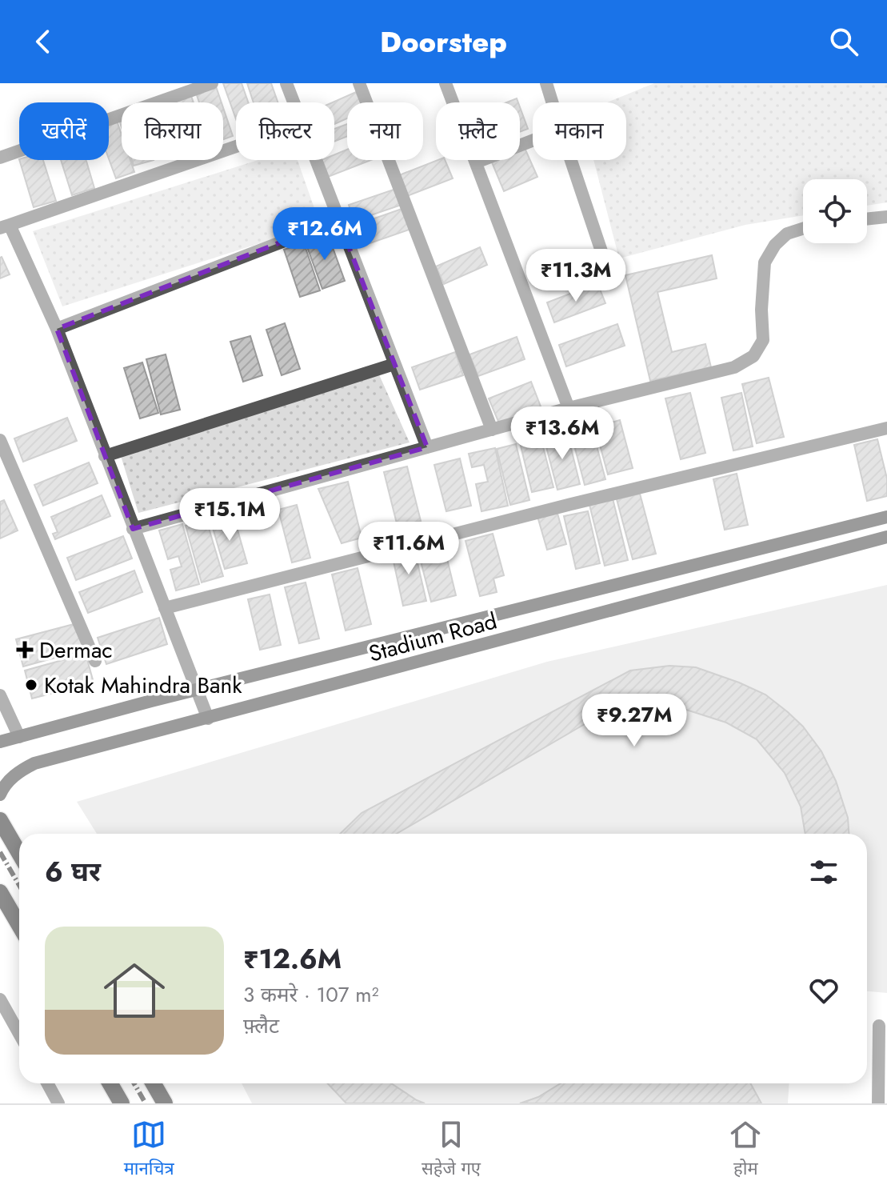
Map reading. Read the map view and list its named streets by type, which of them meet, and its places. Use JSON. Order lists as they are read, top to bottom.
{
  "streets": {
    "street": ["Stadium Road"]
  },
  "places": {
    "health": ["Dermac"],
    "other": ["Kotak Mahindra Bank"]
  },
  "page": {
    "header": "Doorstep",
    "chip": [
      "खरीदें",
      "किराया",
      "फ़िल्टर",
      "नया",
      "फ़्लैट",
      "मकान"
    ],
    "price": [
      "₹12.6M",
      "₹11.3M",
      "₹13.6M",
      "₹15.1M",
      "₹11.6M",
      "₹9.27M"
    ],
    "heading": "6 घर",
    "list": [
      {
        "name": "₹12.6M",
        "note": "3 कमरे · 107 m² · फ़्लैट"
      }
    ],
    "tabs": ["मानचित्र", "सहेजे गए", "होम"]
  }
}
